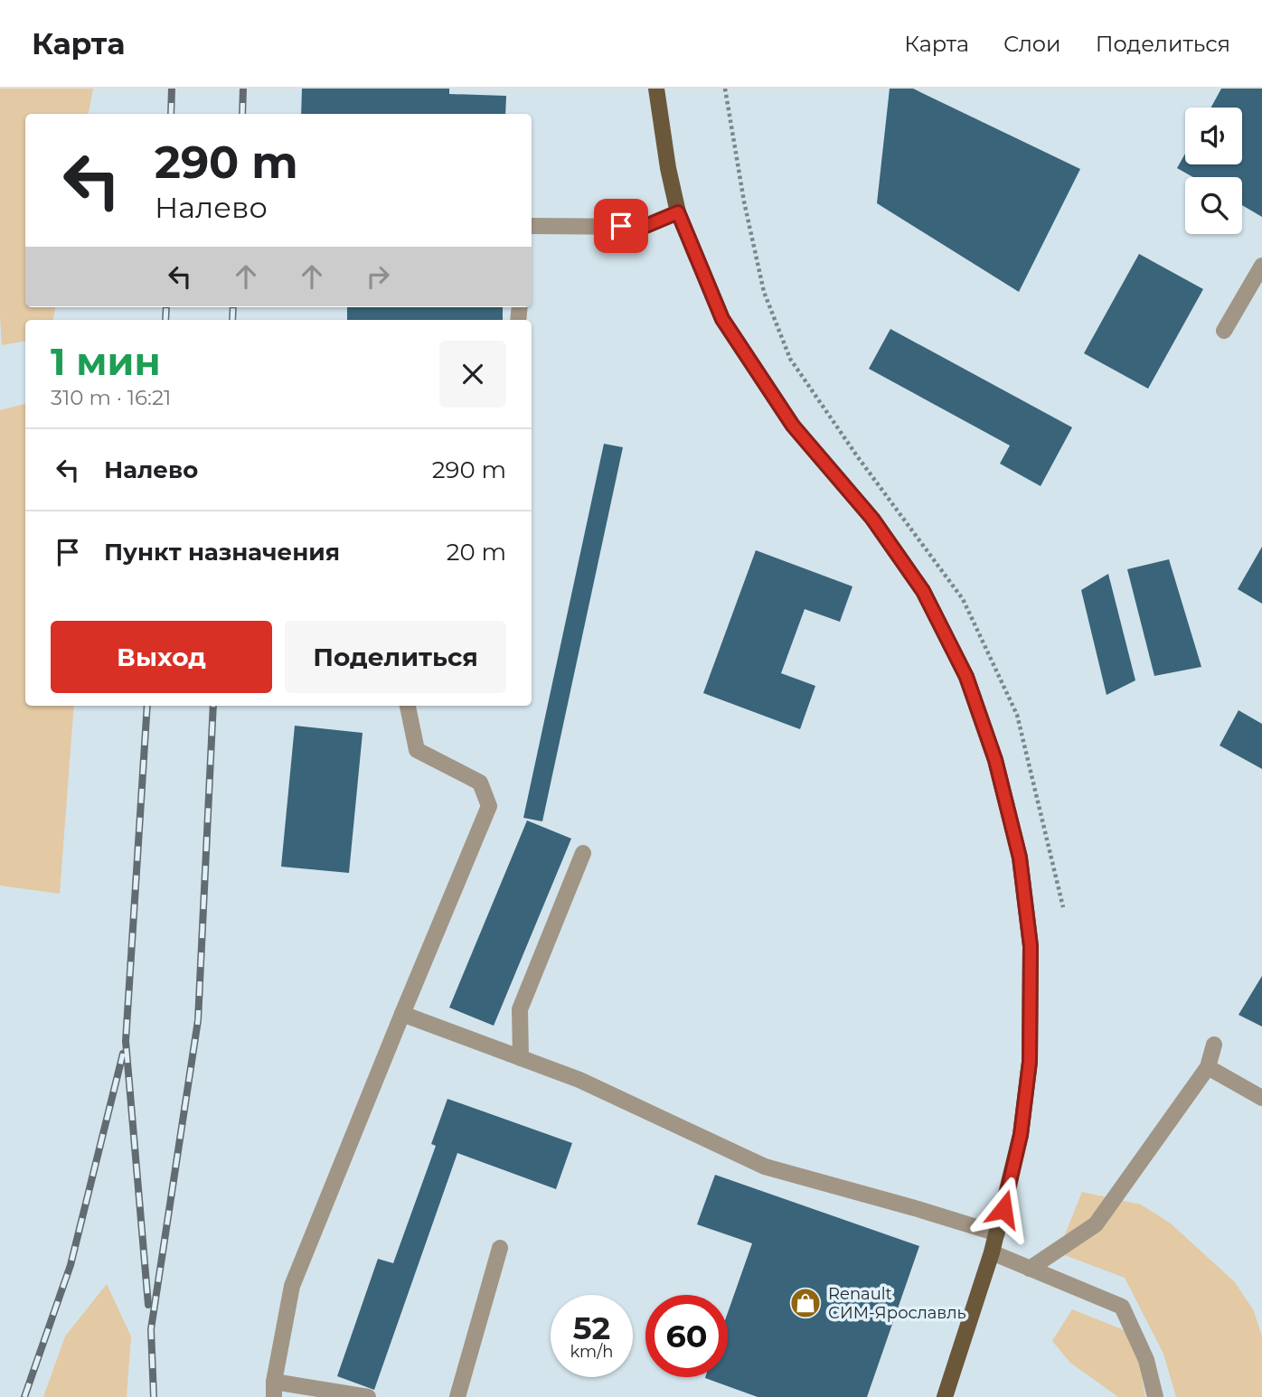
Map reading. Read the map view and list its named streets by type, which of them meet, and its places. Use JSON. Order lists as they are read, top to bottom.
{
  "places": {
    "shop": ["Renault СИМ-Ярославль"]
  },
  "page": {
    "header": "Карта",
    "nav": ["Карта", "Слои", "Поделиться"],
    "turn": ["290 m", "Налево"],
    "heading": ["1 мин", "310 m · 16:21"],
    "list": [
      {
        "name": "Налево",
        "value": "290 m"
      },
      {
        "name": "Пункт назначения",
        "value": "20 m"
      }
    ],
    "buttons": ["Выход", "Поделиться"],
    "speed": "52 km/h",
    "limit": "60"
  }
}
